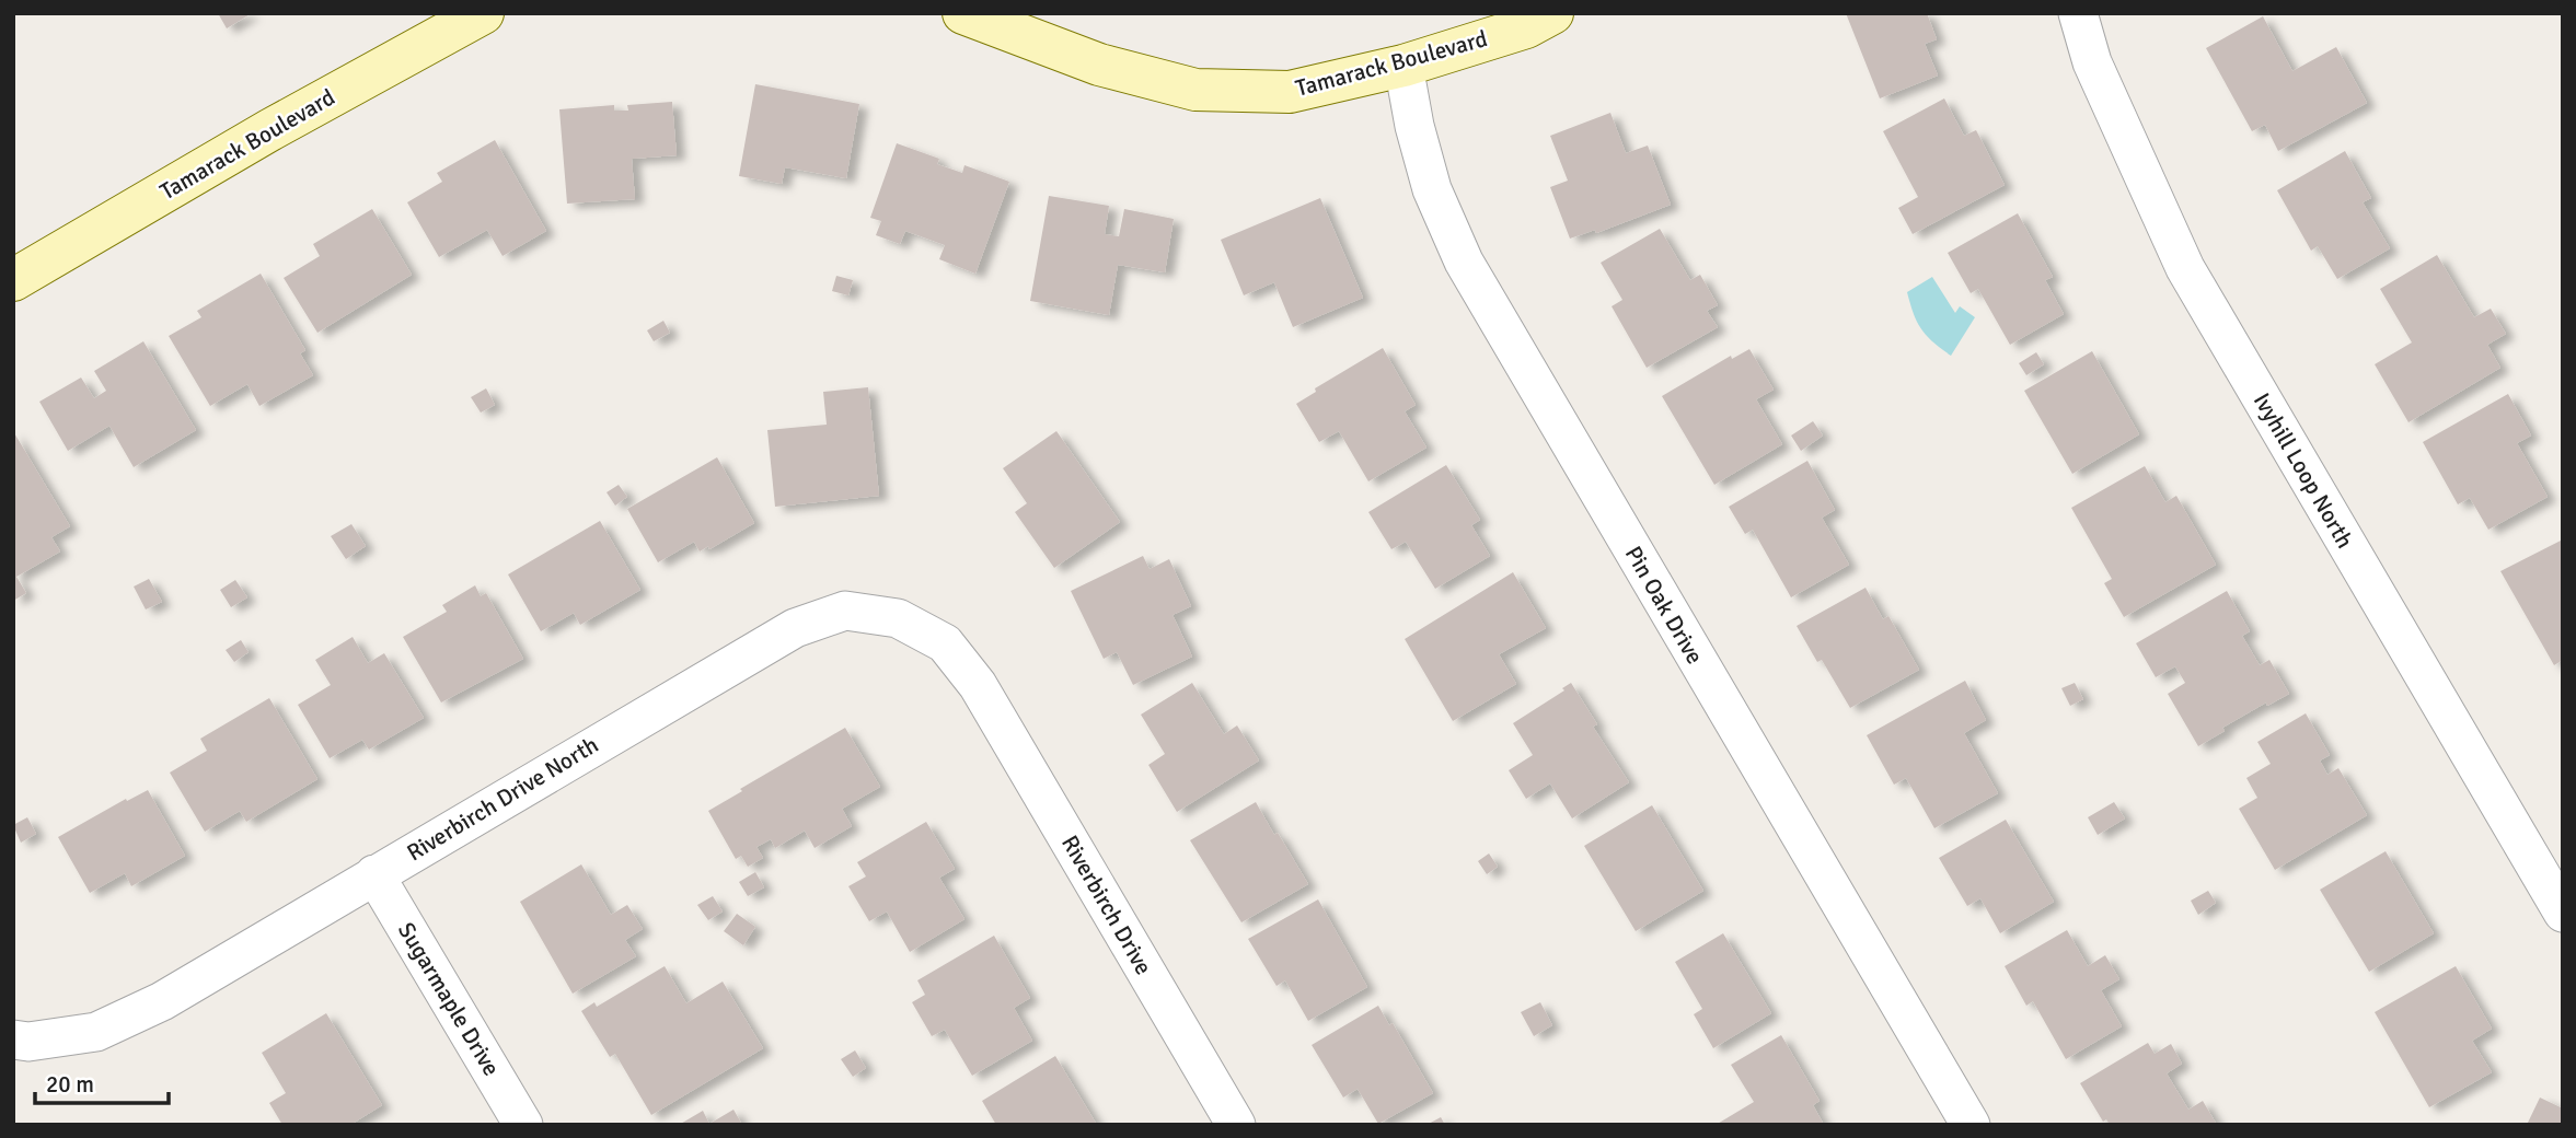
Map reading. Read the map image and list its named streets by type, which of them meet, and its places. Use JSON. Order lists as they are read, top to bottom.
{
  "streets": {
    "street": [
      "Tamarack Boulevard",
      "Ivyhill Loop North",
      "Pin Oak Drive",
      "Riverbirch Drive North",
      "Riverbirch Drive",
      "Sugarmaple Drive"
    ]
  },
  "crossings": [
    ["Tamarack Boulevard", "Pin Oak Drive"],
    ["Riverbirch Drive North", "Riverbirch Drive"],
    ["Riverbirch Drive North", "Sugarmaple Drive"]
  ],
  "scale_bar": "20 m"
}
